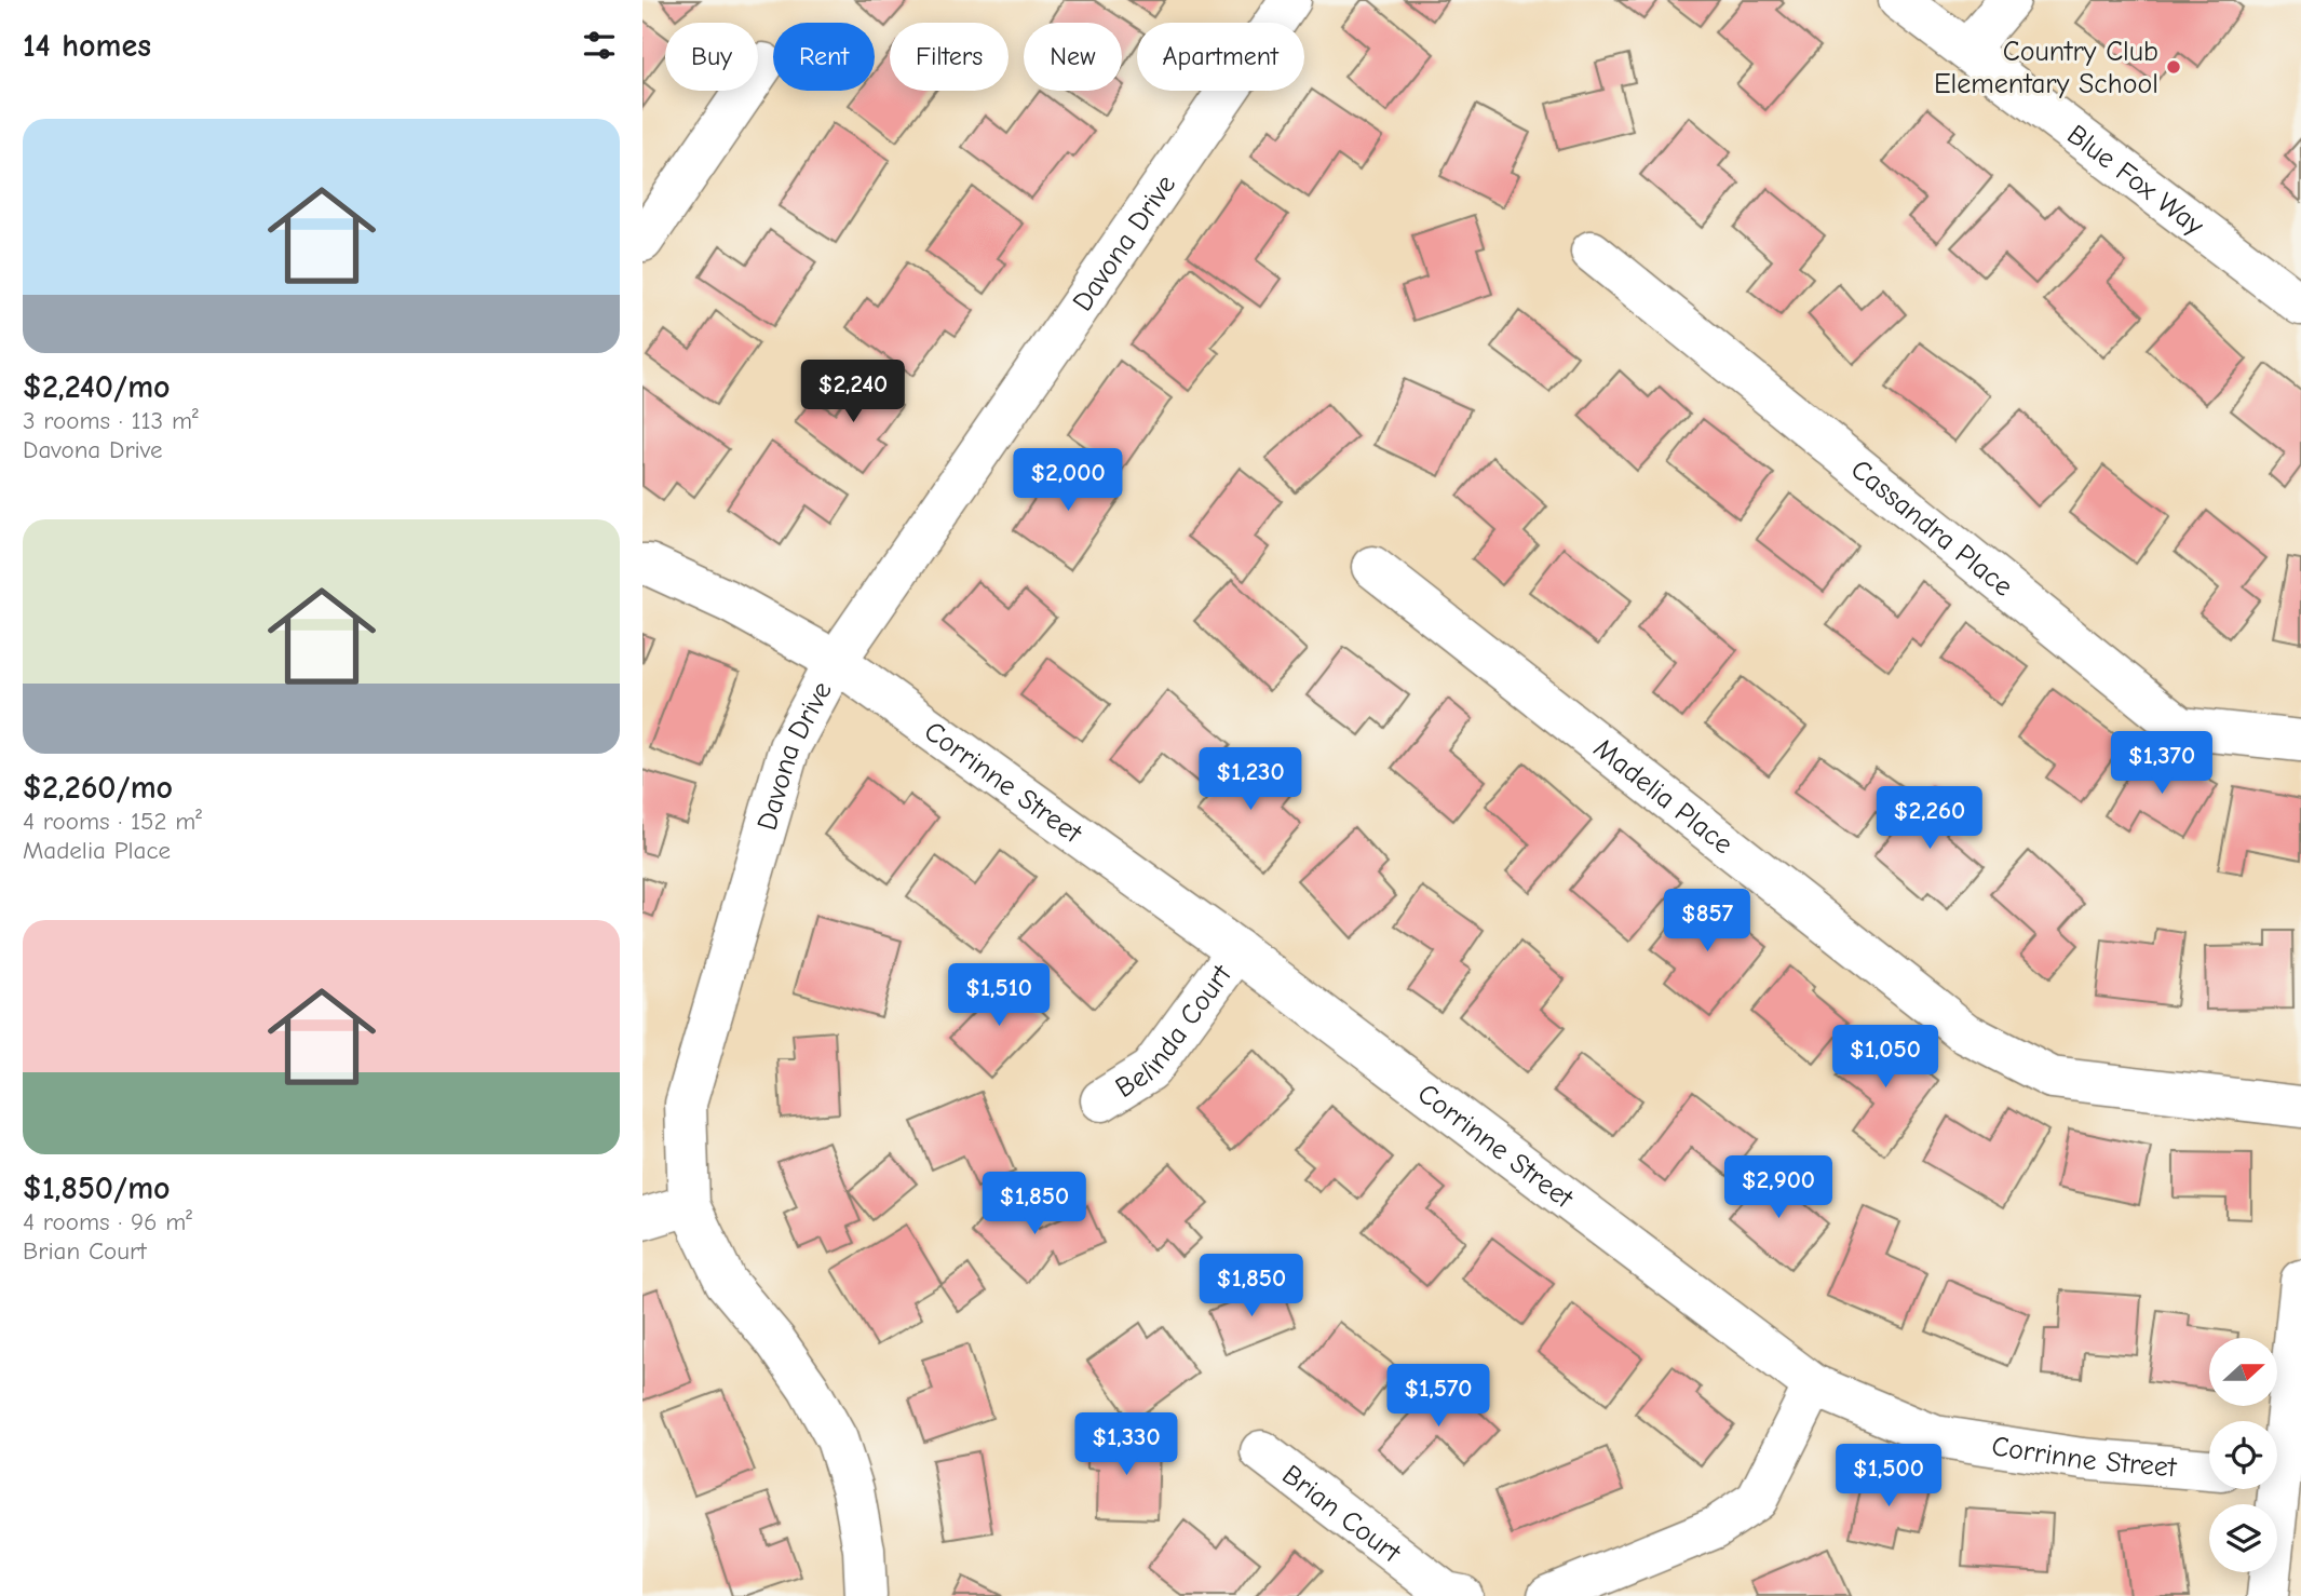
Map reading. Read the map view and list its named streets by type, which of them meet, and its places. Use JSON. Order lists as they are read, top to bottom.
{
  "streets": {
    "street": [
      "Blue Fox Way",
      "Davona Drive",
      "Cassandra Place",
      "Corrinne Street",
      "Madelia Place",
      "Belinda Court",
      "Brian Court"
    ]
  },
  "crossings": [
    ["Davona Drive", "Corrinne Street"],
    ["Corrinne Street", "Belinda Court"]
  ],
  "places": ["Country Club Elementary School"],
  "north": "right",
  "page": {
    "heading": "14 homes",
    "chip": [
      "Buy",
      "Rent",
      "Filters",
      "New",
      "Apartment"
    ],
    "list": [
      {
        "name": "$2,240/mo",
        "note": "3 rooms · 113 m² · Davona Drive"
      },
      {
        "name": "$2,260/mo",
        "note": "4 rooms · 152 m² · Madelia Place"
      },
      {
        "name": "$1,850/mo",
        "note": "4 rooms · 96 m² · Brian Court"
      }
    ],
    "price": [
      "$2,240",
      "$2,000",
      "$1,370",
      "$1,230",
      "$2,260",
      "$857",
      "$1,510",
      "$1,050",
      "$2,900",
      "$1,850",
      "$1,850",
      "$1,570",
      "$1,330",
      "$1,500"
    ]
  }
}
